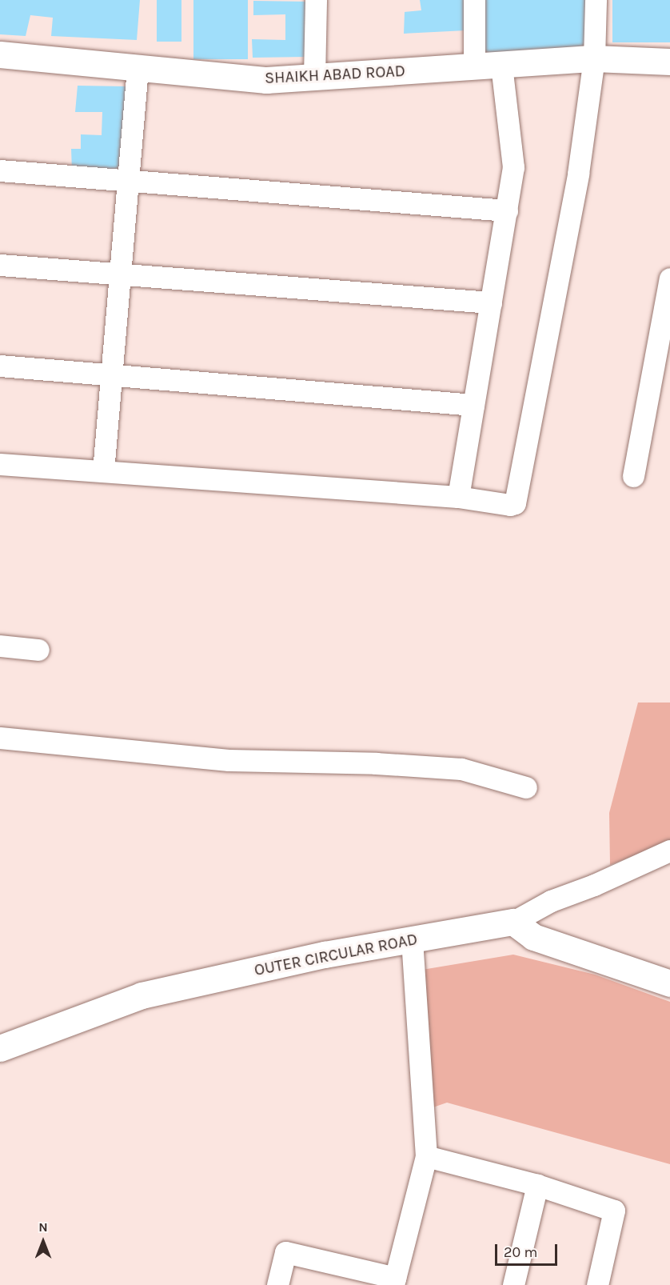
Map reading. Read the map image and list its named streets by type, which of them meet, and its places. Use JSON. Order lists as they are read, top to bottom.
{
  "streets": {
    "main road": ["SHAIKH ABAD ROAD", "OUTER CIRCULAR ROAD"]
  },
  "scale_bar": "20 m",
  "north": "top"
}
